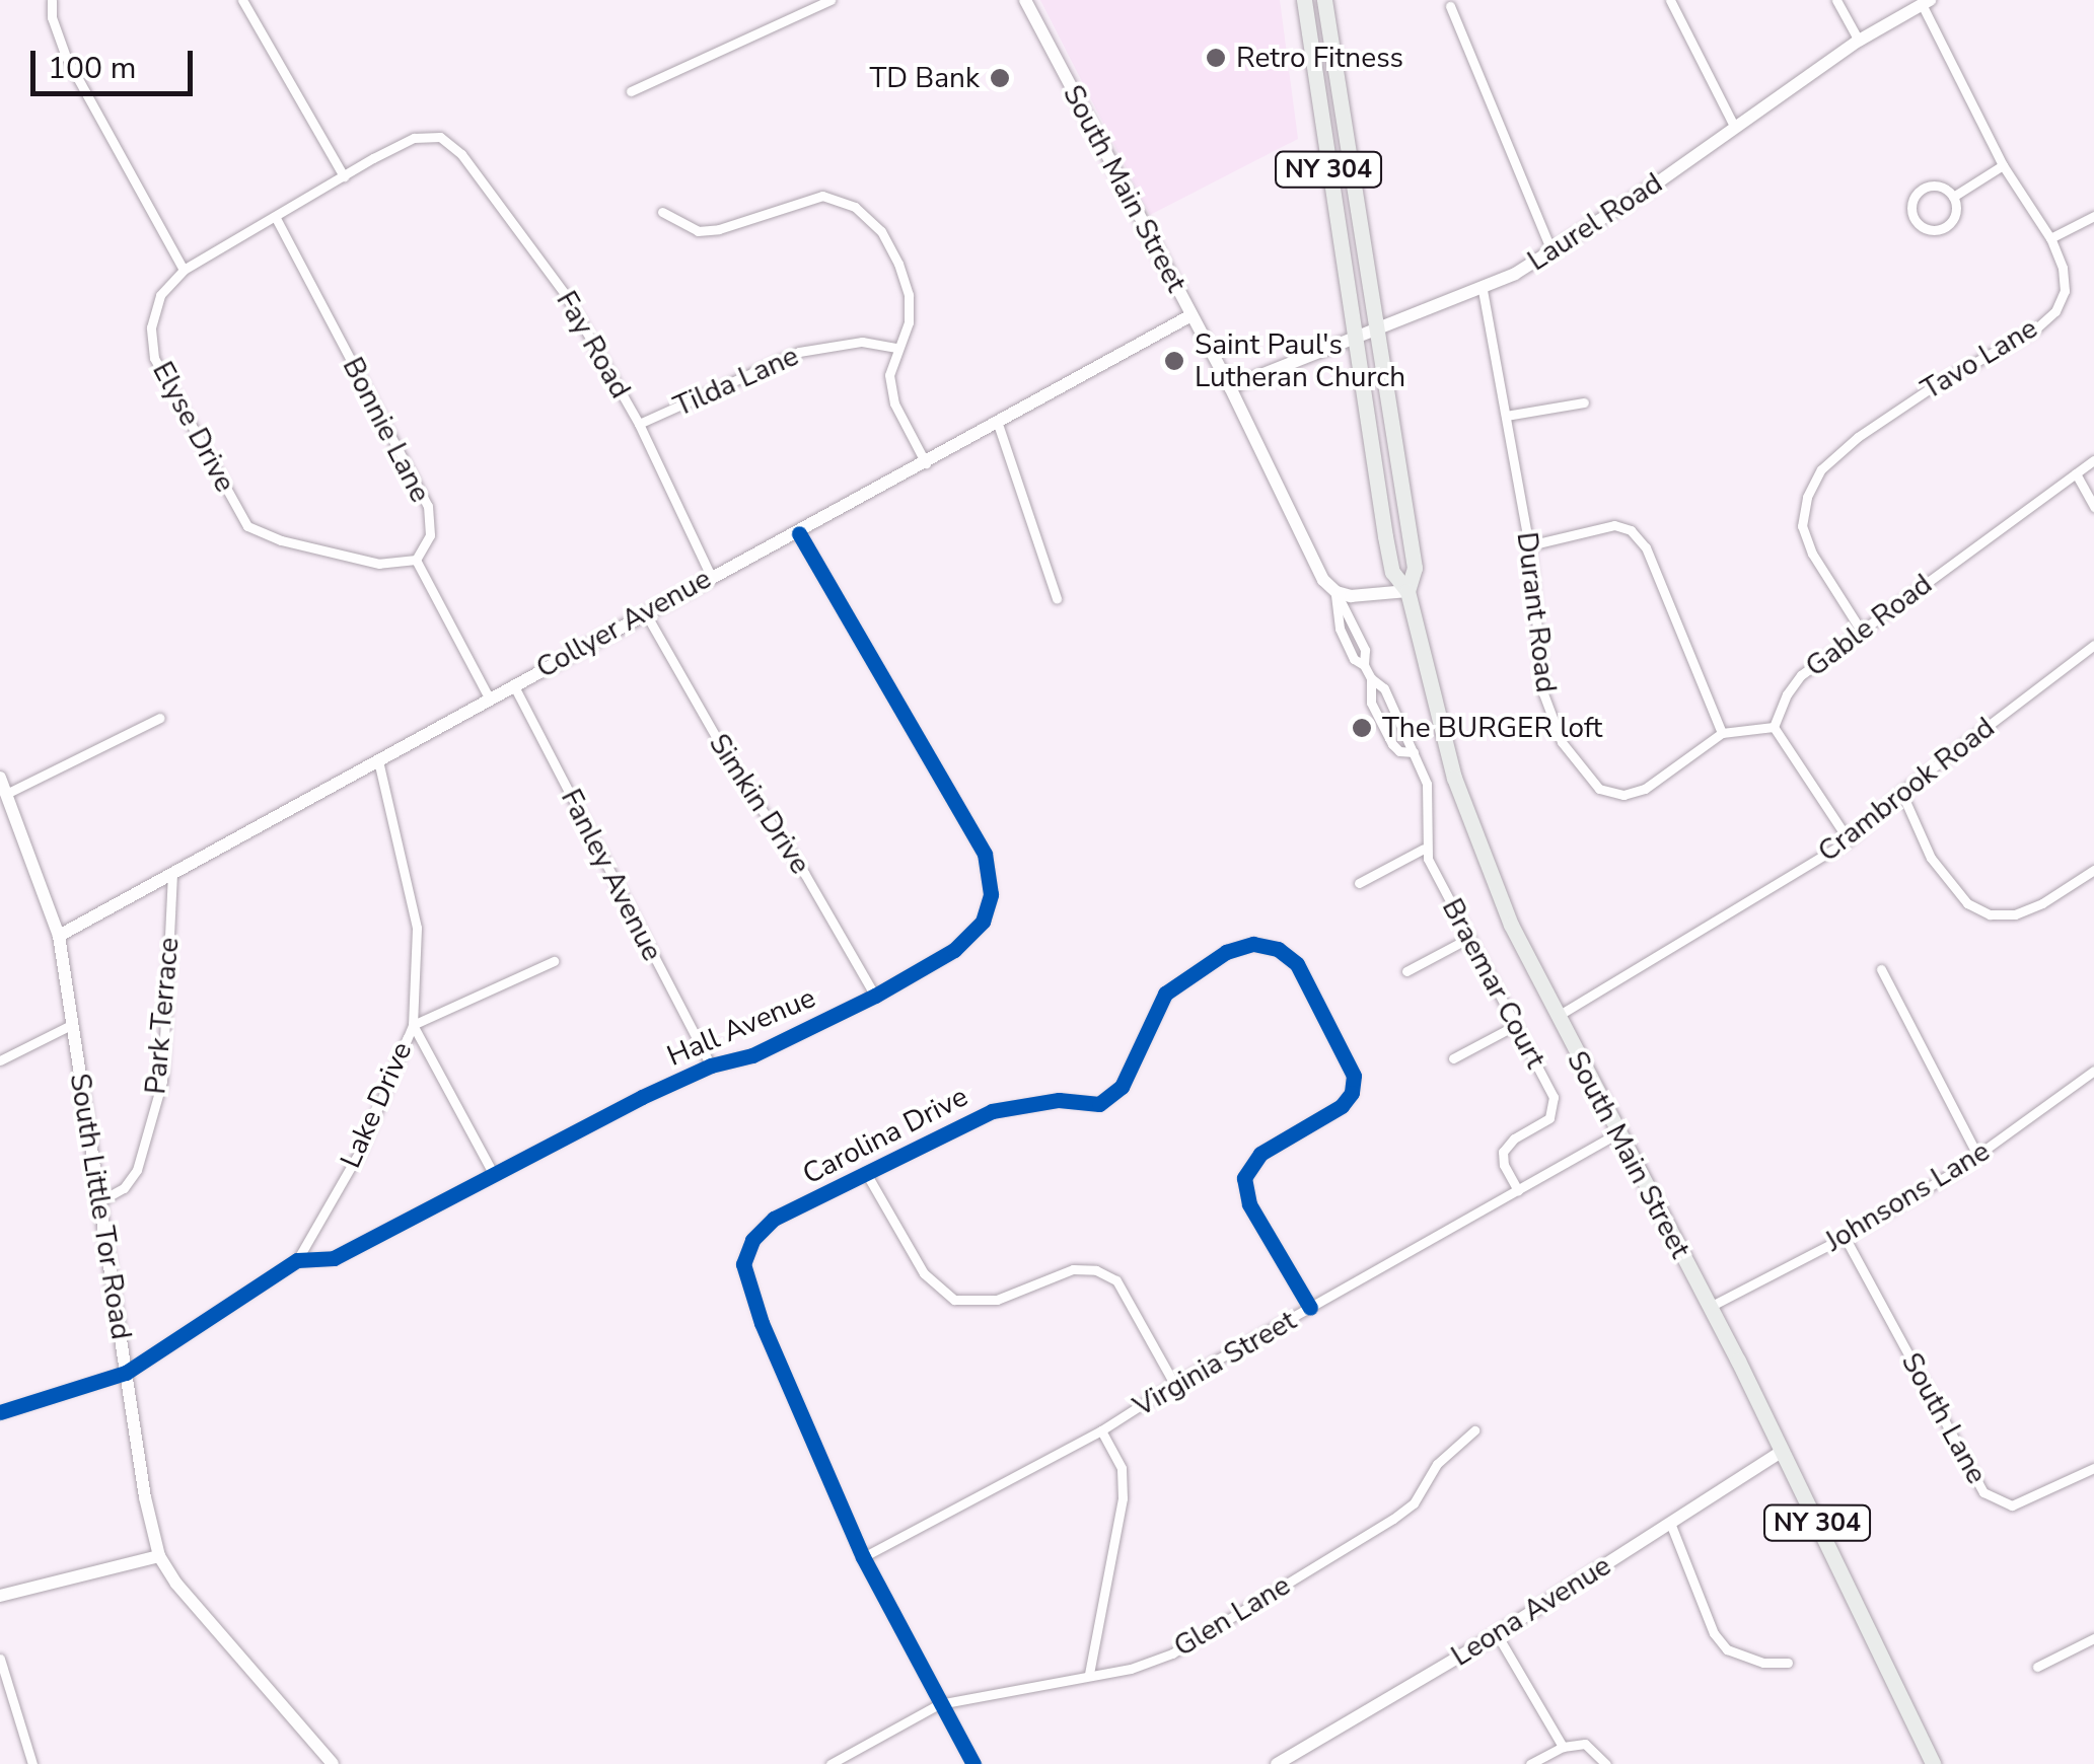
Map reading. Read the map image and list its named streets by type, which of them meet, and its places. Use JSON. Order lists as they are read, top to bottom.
{
  "streets": {
    "main road": ["NY 304", "South Main Street"],
    "street": [
      "Laurel Road",
      "Fay Road",
      "Tavo Lane",
      "Tilda Lane",
      "Elyse Drive",
      "Bonnie Lane",
      "Durant Road",
      "Collyer Avenue",
      "Gable Road",
      "Crambrook Road",
      "Simkin Drive",
      "Fanley Avenue",
      "Braemar Court",
      "Park Terrace",
      "Hall Avenue",
      "Lake Drive",
      "Carolina Drive",
      "Johnsons Lane",
      "South Little Tor Road",
      "Virginia Street",
      "South Lane",
      "Leona Avenue",
      "Glen Lane"
    ]
  },
  "crossings": [
    ["NY 304", "South Main Street"],
    ["NY 304", "Laurel Road"],
    ["South Main Street", "Laurel Road"],
    ["South Main Street", "Collyer Avenue"],
    ["South Main Street", "Crambrook Road"],
    ["South Main Street", "Johnsons Lane"],
    ["South Main Street", "Virginia Street"],
    ["South Main Street", "Leona Avenue"],
    ["Laurel Road", "Tavo Lane"],
    ["Laurel Road", "Durant Road"],
    ["Fay Road", "Tilda Lane"],
    ["Fay Road", "Elyse Drive"],
    ["Fay Road", "Collyer Avenue"],
    ["Tavo Lane", "Gable Road"],
    ["Elyse Drive", "Bonnie Lane"],
    ["Durant Road", "Gable Road"],
    ["Collyer Avenue", "Simkin Drive"],
    ["Collyer Avenue", "Fanley Avenue"],
    ["Collyer Avenue", "Park Terrace"],
    ["Collyer Avenue", "Hall Avenue"],
    ["Collyer Avenue", "Lake Drive"],
    ["Collyer Avenue", "South Little Tor Road"],
    ["Simkin Drive", "Hall Avenue"],
    ["Fanley Avenue", "Hall Avenue"],
    ["Braemar Court", "Virginia Street"],
    ["Park Terrace", "South Little Tor Road"],
    ["Hall Avenue", "Lake Drive"],
    ["Hall Avenue", "South Little Tor Road"],
    ["Carolina Drive", "Virginia Street"],
    ["Carolina Drive", "Glen Lane"],
    ["Johnsons Lane", "South Lane"]
  ],
  "places": [
    "Retro Fitness",
    "TD Bank",
    "Saint Paul's Lutheran Church",
    "The BURGER loft"
  ],
  "scale_bar": "100 m"
}
